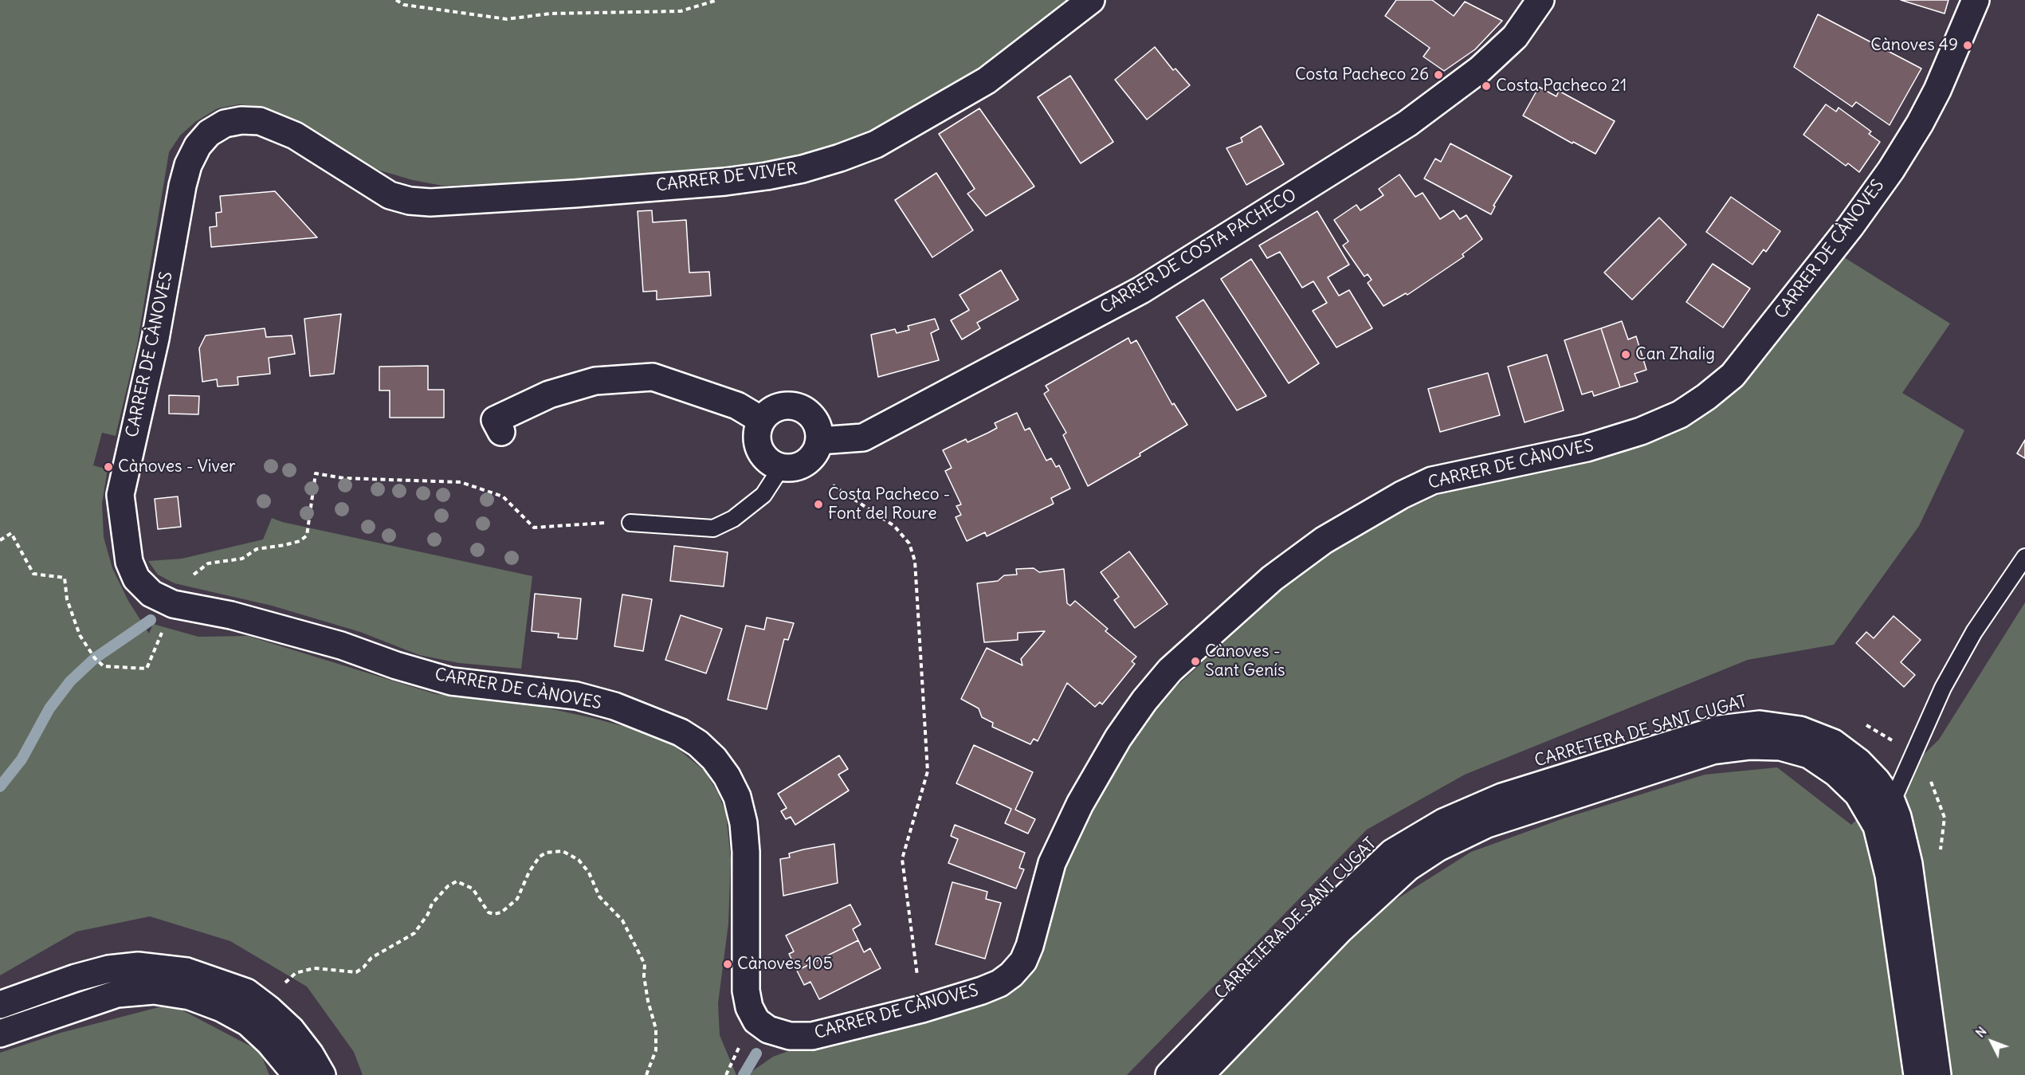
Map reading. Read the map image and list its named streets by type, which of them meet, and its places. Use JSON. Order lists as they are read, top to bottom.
{
  "streets": {
    "street": [
      "CARRER DE VIVER",
      "CARRER DE CÀNOVES",
      "CARRER DE COSTA PACHECO",
      "CARRETERA DE SANT CUGAT"
    ]
  },
  "crossings": [
    ["CARRER DE VIVER", "CARRER DE CÀNOVES"]
  ],
  "places": [
    "Cànoves 49",
    "Costa Pacheco 26",
    "Costa Pacheco 21",
    "Can Zhalig",
    "Cànoves - Viver",
    "Costa Pacheco - Font del Roure",
    "Cànoves - Sant Genís",
    "Cànoves 105"
  ],
  "north": "top left"
}
